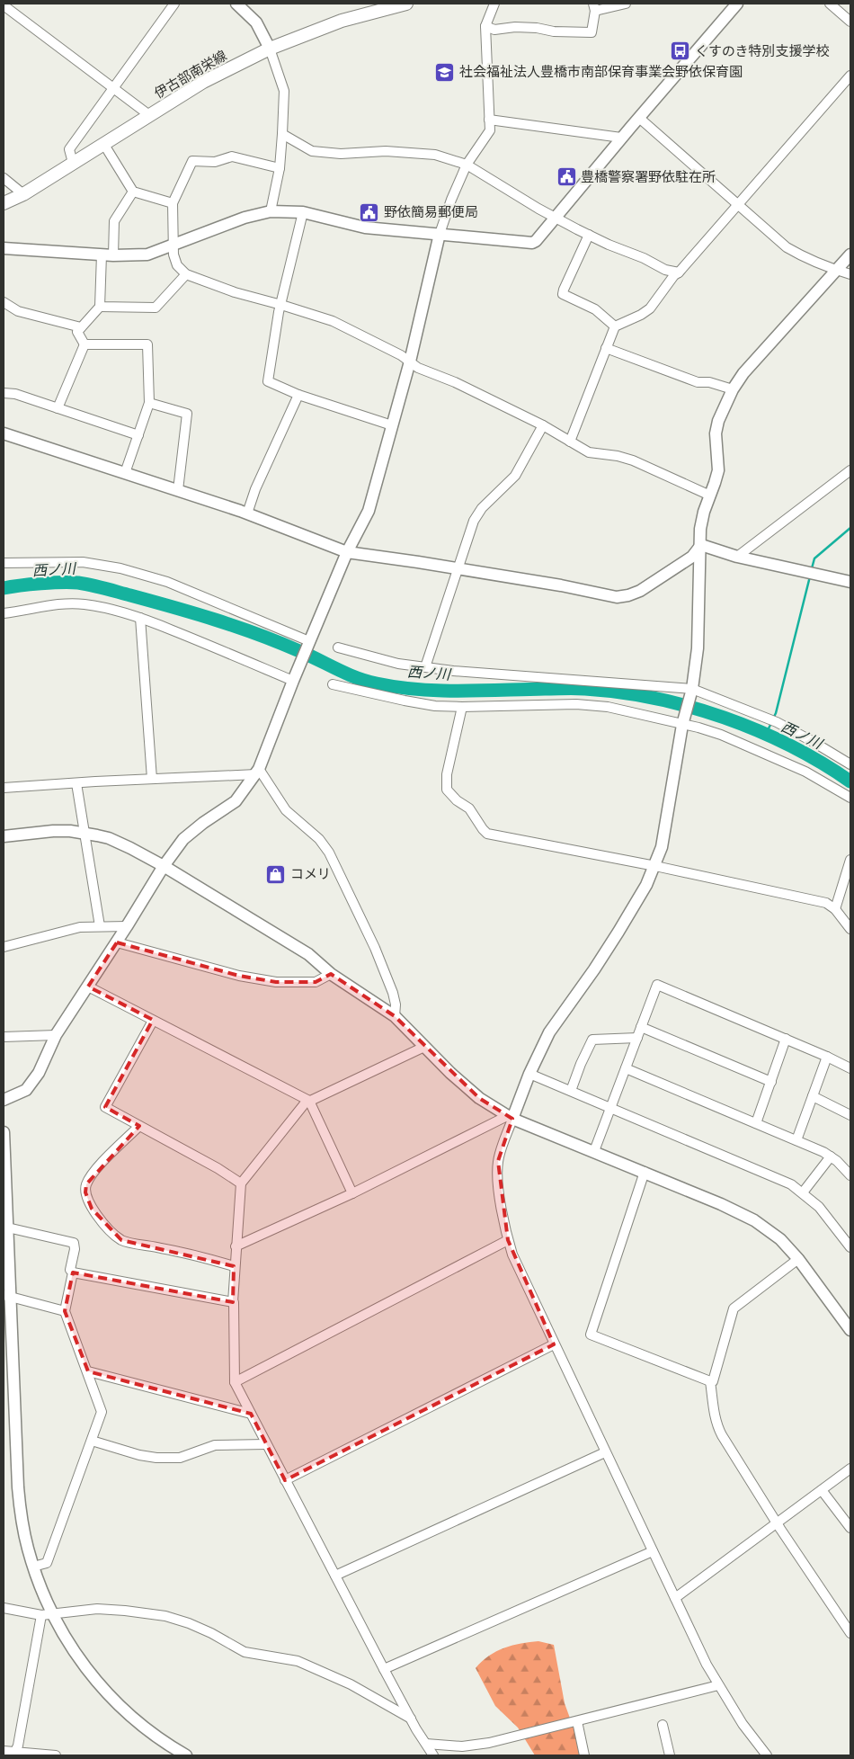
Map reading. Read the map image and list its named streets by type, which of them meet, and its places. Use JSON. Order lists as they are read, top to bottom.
{
  "streets": {
    "main road": ["伊古部南栄線"]
  },
  "water": ["西ノ川"],
  "places": {
    "bus stop": ["くすのき特別支援学校"],
    "school or university": ["社会福祉法人豊橋市南部保育事業会野依保育園"],
    "public building": ["豊橋警察署野依駐在所", "野依簡易郵便局"],
    "shop": ["コメリ"]
  }
}
